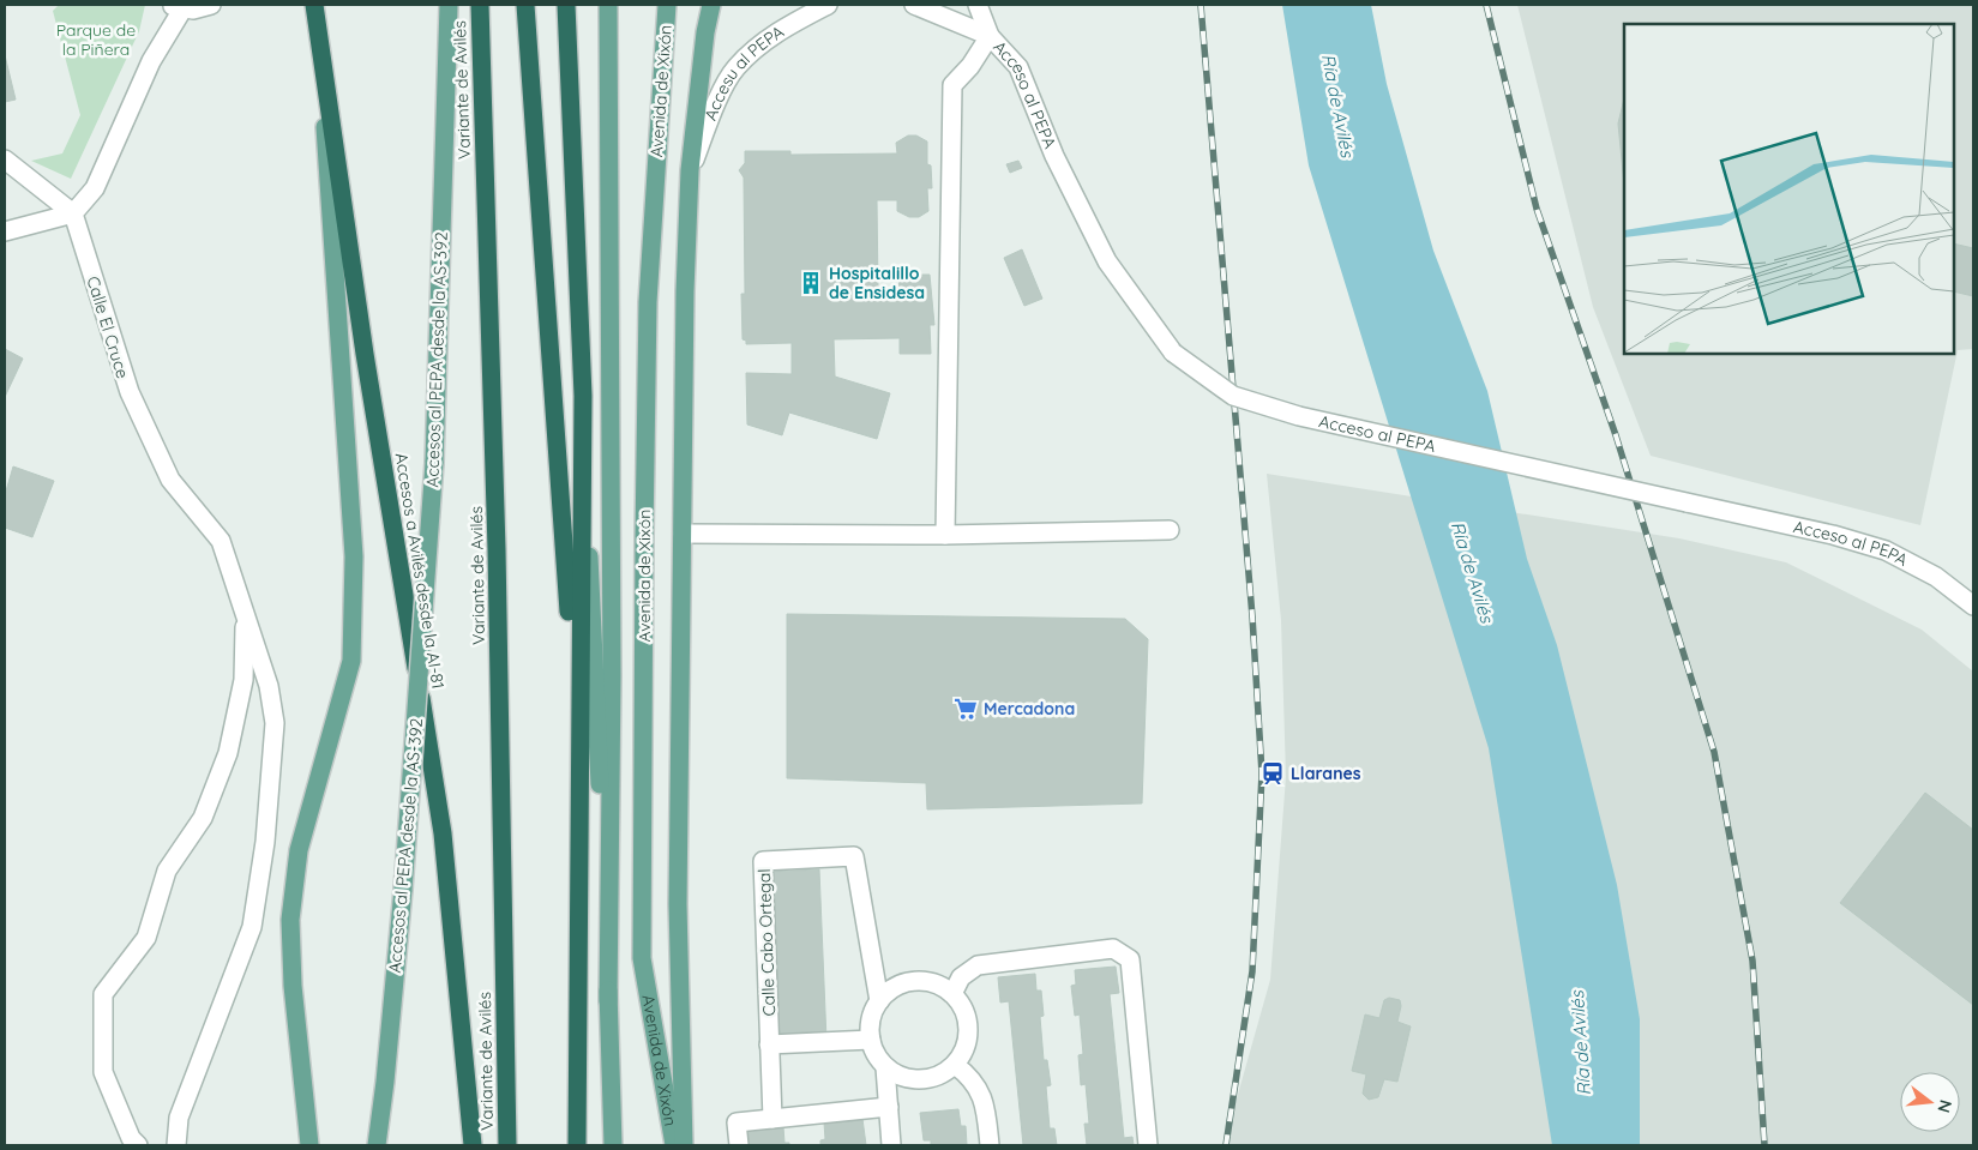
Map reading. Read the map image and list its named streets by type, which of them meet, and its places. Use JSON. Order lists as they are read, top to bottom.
{
  "streets": {
    "highway": ["Variante de Avilés", "Accesos a Avilés desde la AI-81"],
    "main road": ["Avenida de Xixón", "Accesos al PEPA desde la AS-392"],
    "street": [
      "Accesu al PEPA",
      "Acceso al PEPA",
      "Calle El Cruce",
      "Calle Cabo Ortegal"
    ]
  },
  "crossings": [
    ["Accesu al PEPA", "Avenida de Xixón"]
  ],
  "water": ["Ría de Avilés"],
  "parks": ["Parque de la Piñera"],
  "places": {
    "building": ["Hospitalillo de Ensidesa"],
    "supermarket": ["Mercadona"],
    "station": ["Llaranes"]
  },
  "north": "right"
}
